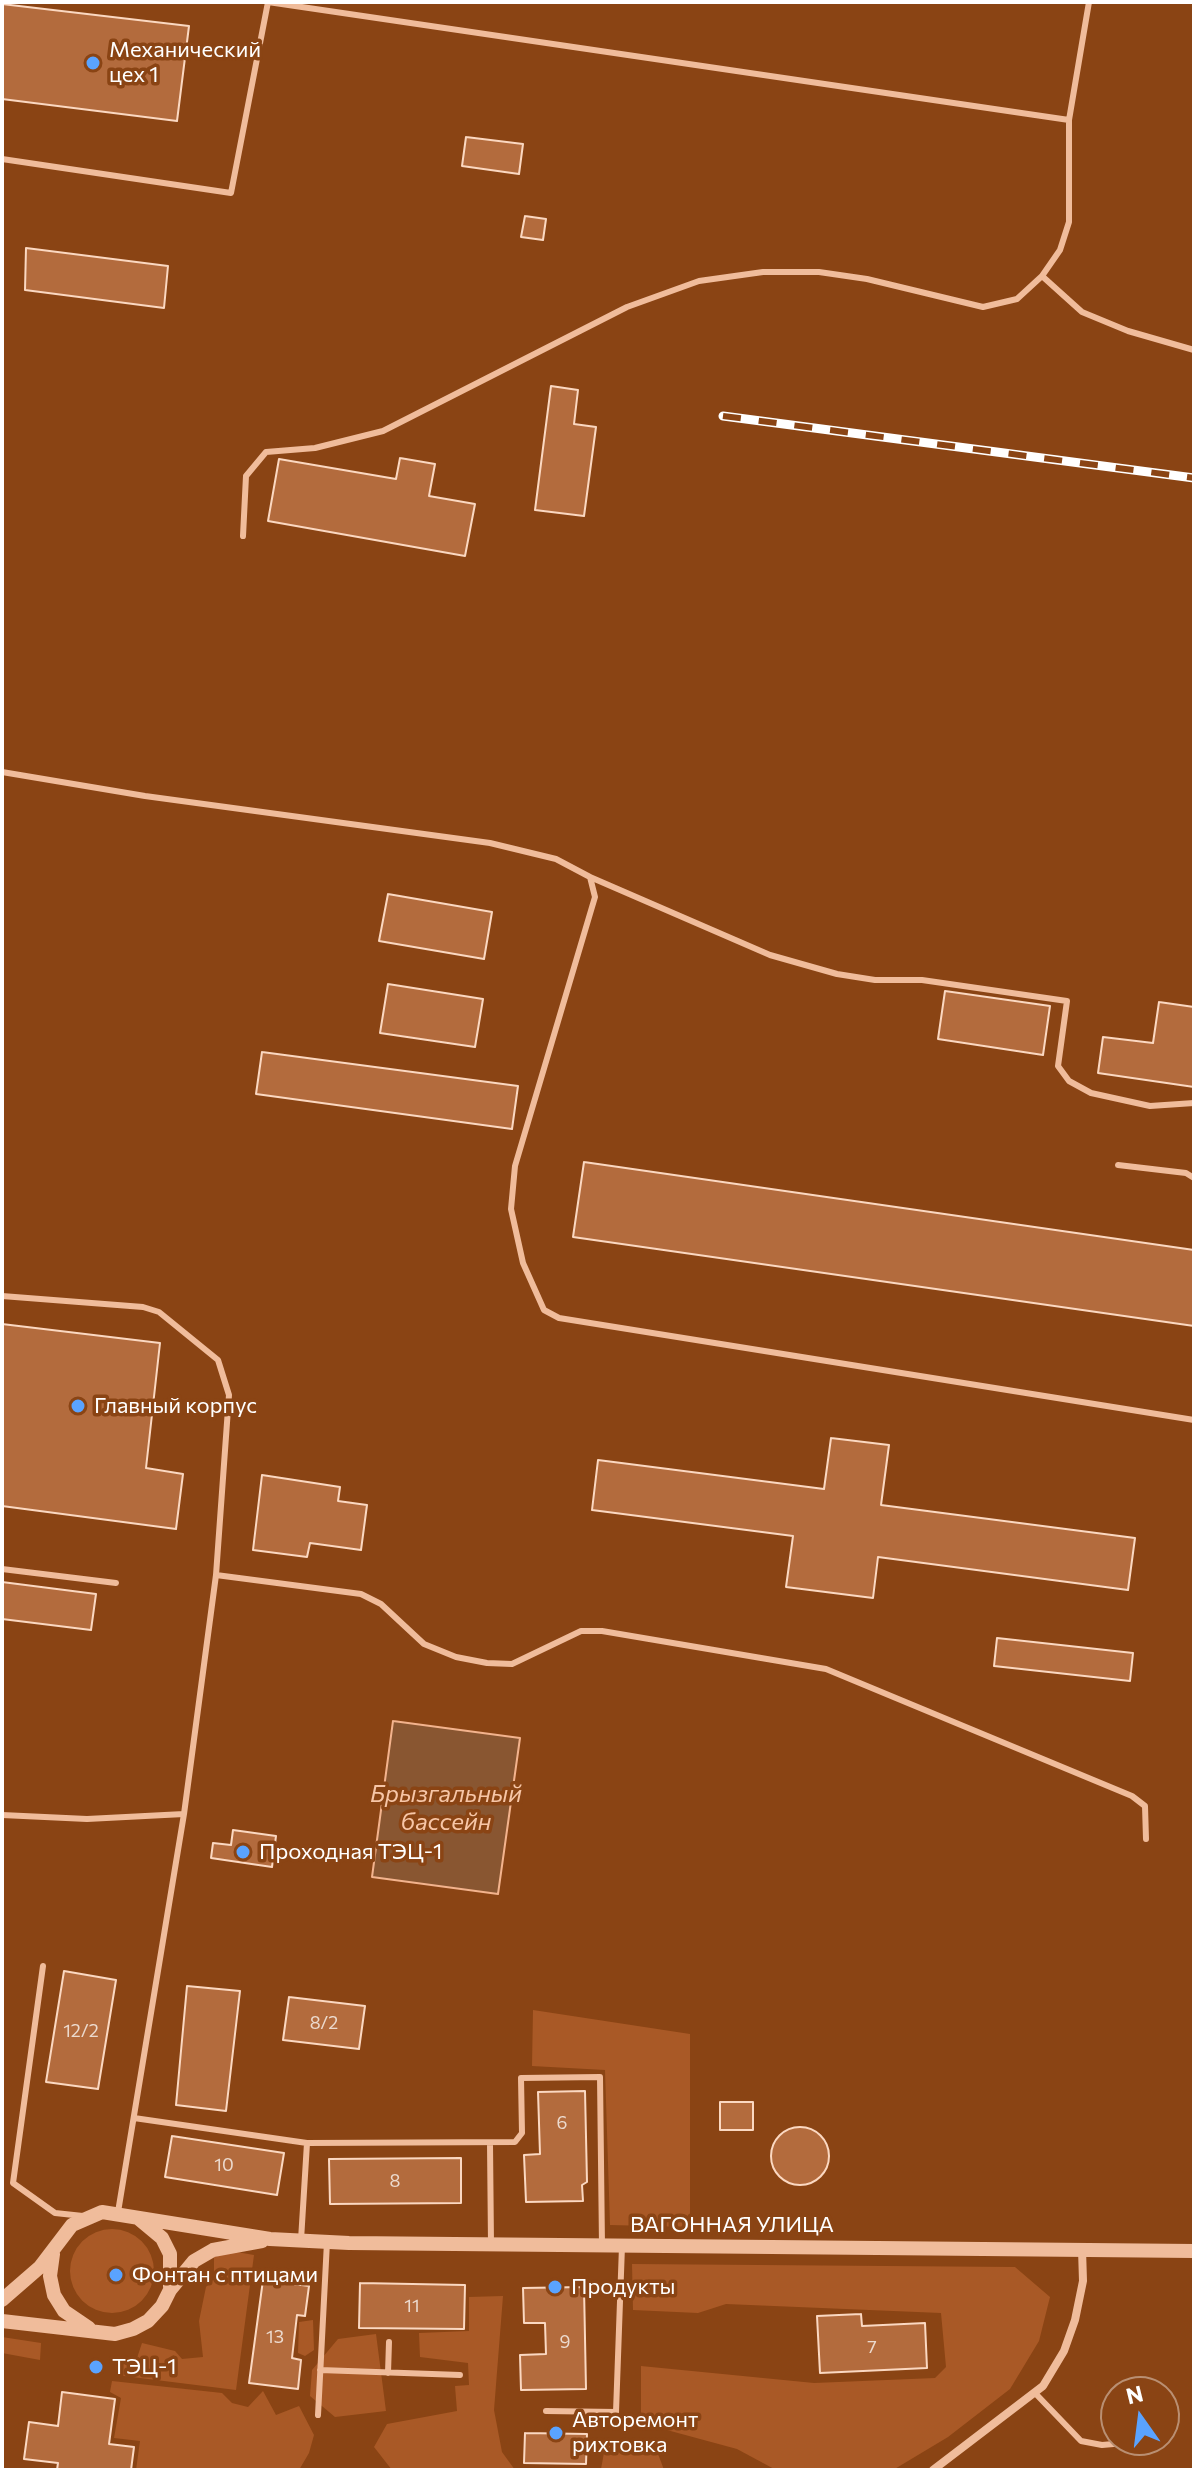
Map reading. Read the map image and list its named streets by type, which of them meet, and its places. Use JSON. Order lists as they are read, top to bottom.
{
  "streets": {
    "street": ["ВАГОННАЯ УЛИЦА"]
  },
  "water": ["Брызгальный бассейн"],
  "places": [
    "Механический цех 1",
    "Главный корпус",
    "Проходная ТЭЦ-1",
    "Фонтан с птицами",
    "Продукты",
    "ТЭЦ-1",
    "Авторемонт рихтовка"
  ],
  "house_numbers": [
    "8/2",
    "12/2",
    "6",
    "10",
    "8",
    "11",
    "13",
    "9",
    "7"
  ],
  "north": "top"
}
